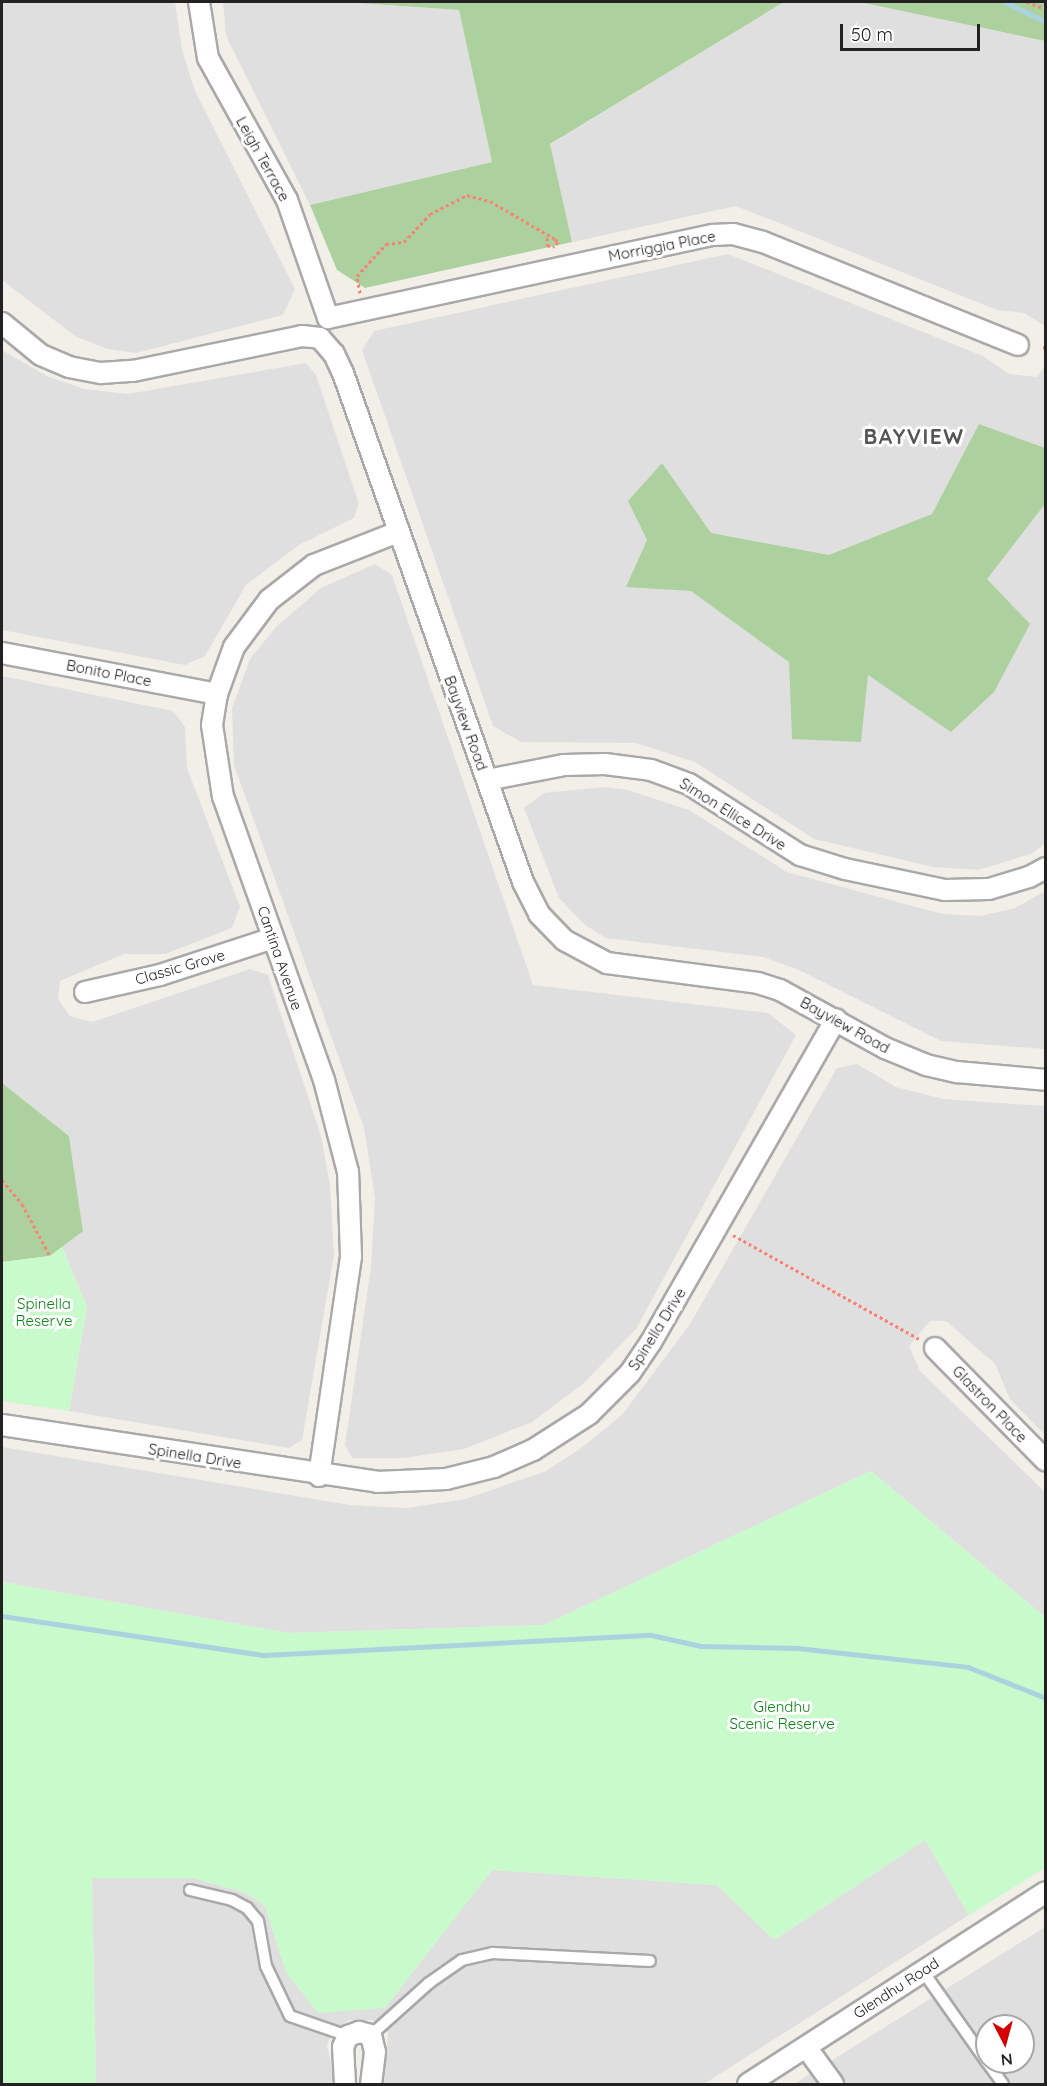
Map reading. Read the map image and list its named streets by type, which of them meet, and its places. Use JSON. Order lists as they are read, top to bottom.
{
  "streets": {
    "street": [
      "Leigh Terrace",
      "Morriggia Place",
      "Bonito Place",
      "Bayview Road",
      "Simon Ellice Drive",
      "Cantina Avenue",
      "Classic Grove",
      "Spinella Drive",
      "Glastron Place",
      "Glendhu Road"
    ]
  },
  "crossings": [
    ["Leigh Terrace", "Morriggia Place"],
    ["Bonito Place", "Cantina Avenue"],
    ["Bayview Road", "Simon Ellice Drive"],
    ["Bayview Road", "Cantina Avenue"],
    ["Bayview Road", "Spinella Drive"],
    ["Cantina Avenue", "Classic Grove"],
    ["Cantina Avenue", "Spinella Drive"]
  ],
  "districts": ["BAYVIEW"],
  "parks": ["Spinella Reserve", "Glendhu Scenic Reserve"],
  "scale_bar": "50 m",
  "north": "bottom"
}
